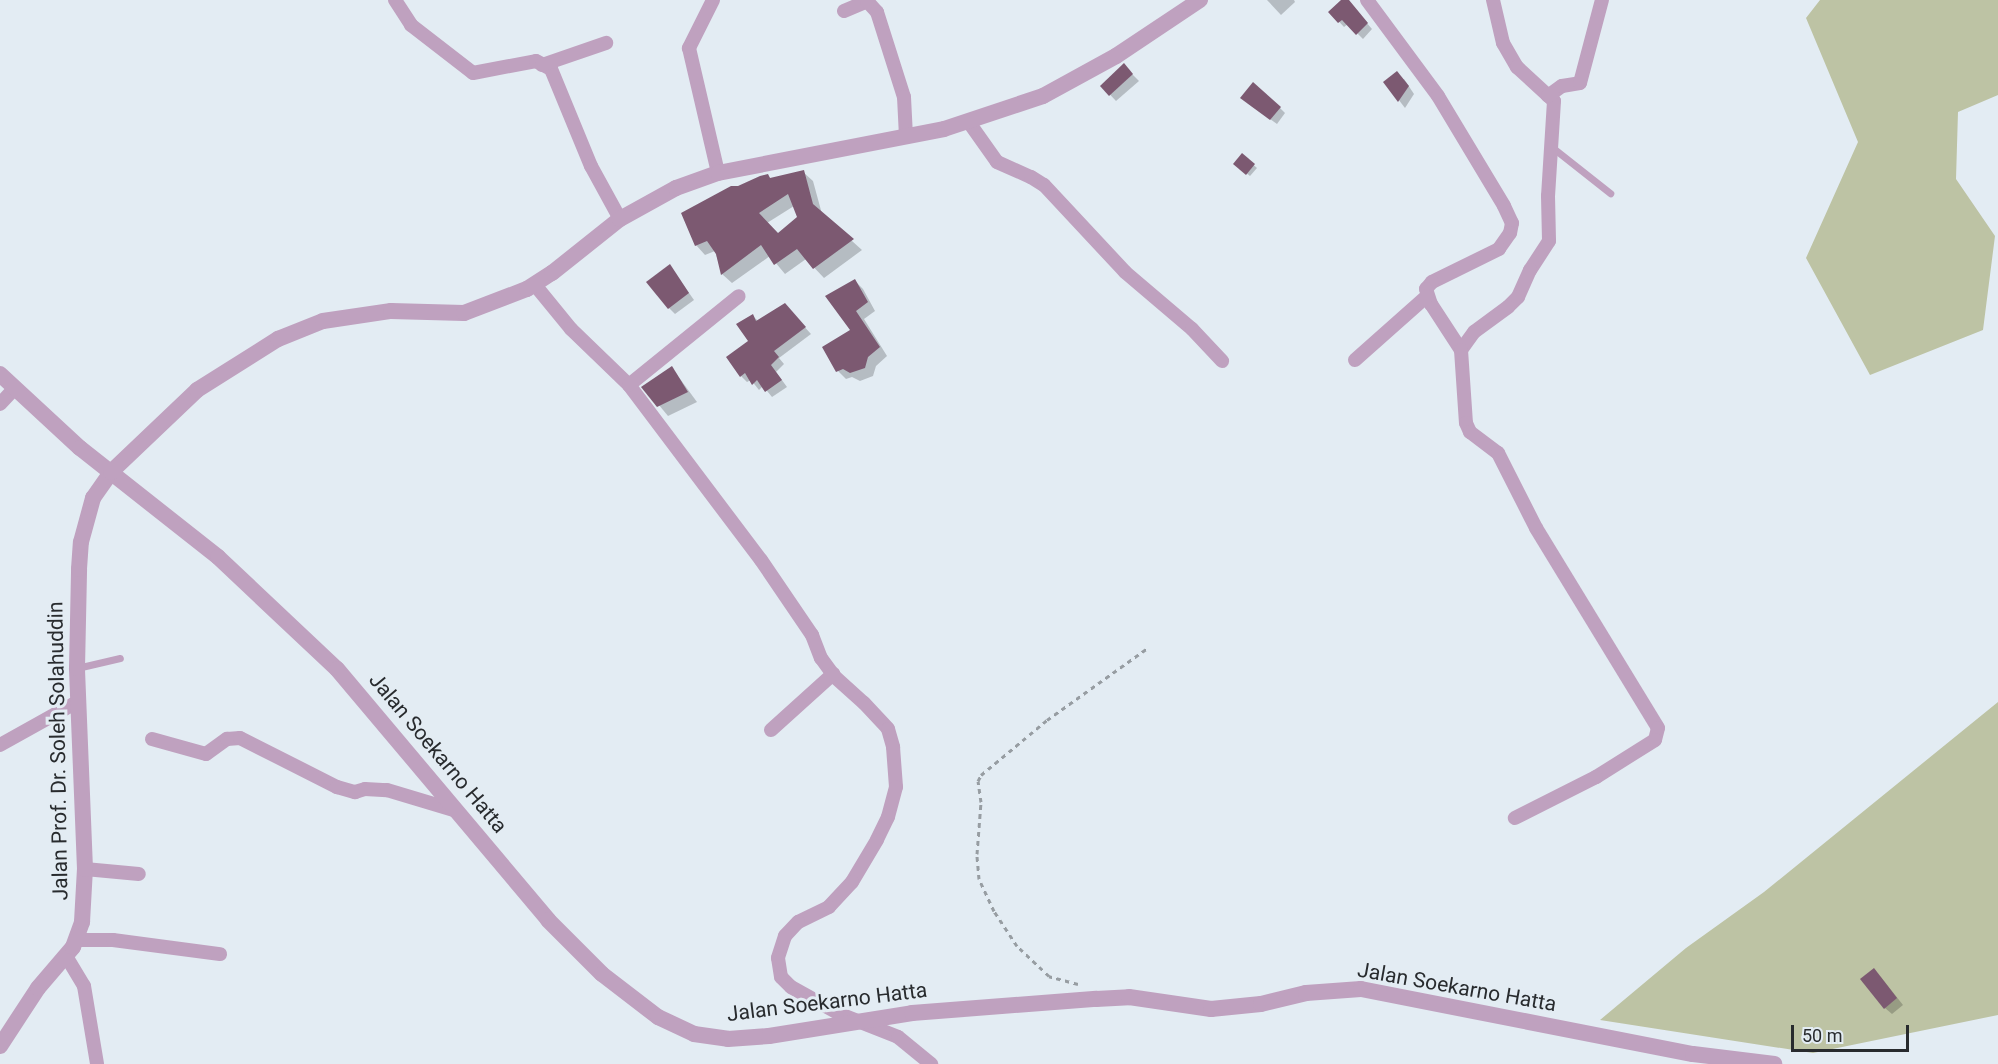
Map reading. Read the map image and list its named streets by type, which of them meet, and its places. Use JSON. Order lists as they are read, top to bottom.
{
  "streets": {
    "street": ["Jalan Prof. Dr. Soleh Solahuddin", "Jalan Soekarno Hatta"]
  },
  "crossings": [
    ["Jalan Prof. Dr. Soleh Solahuddin", "Jalan Soekarno Hatta"]
  ],
  "scale_bar": "50 m"
}
